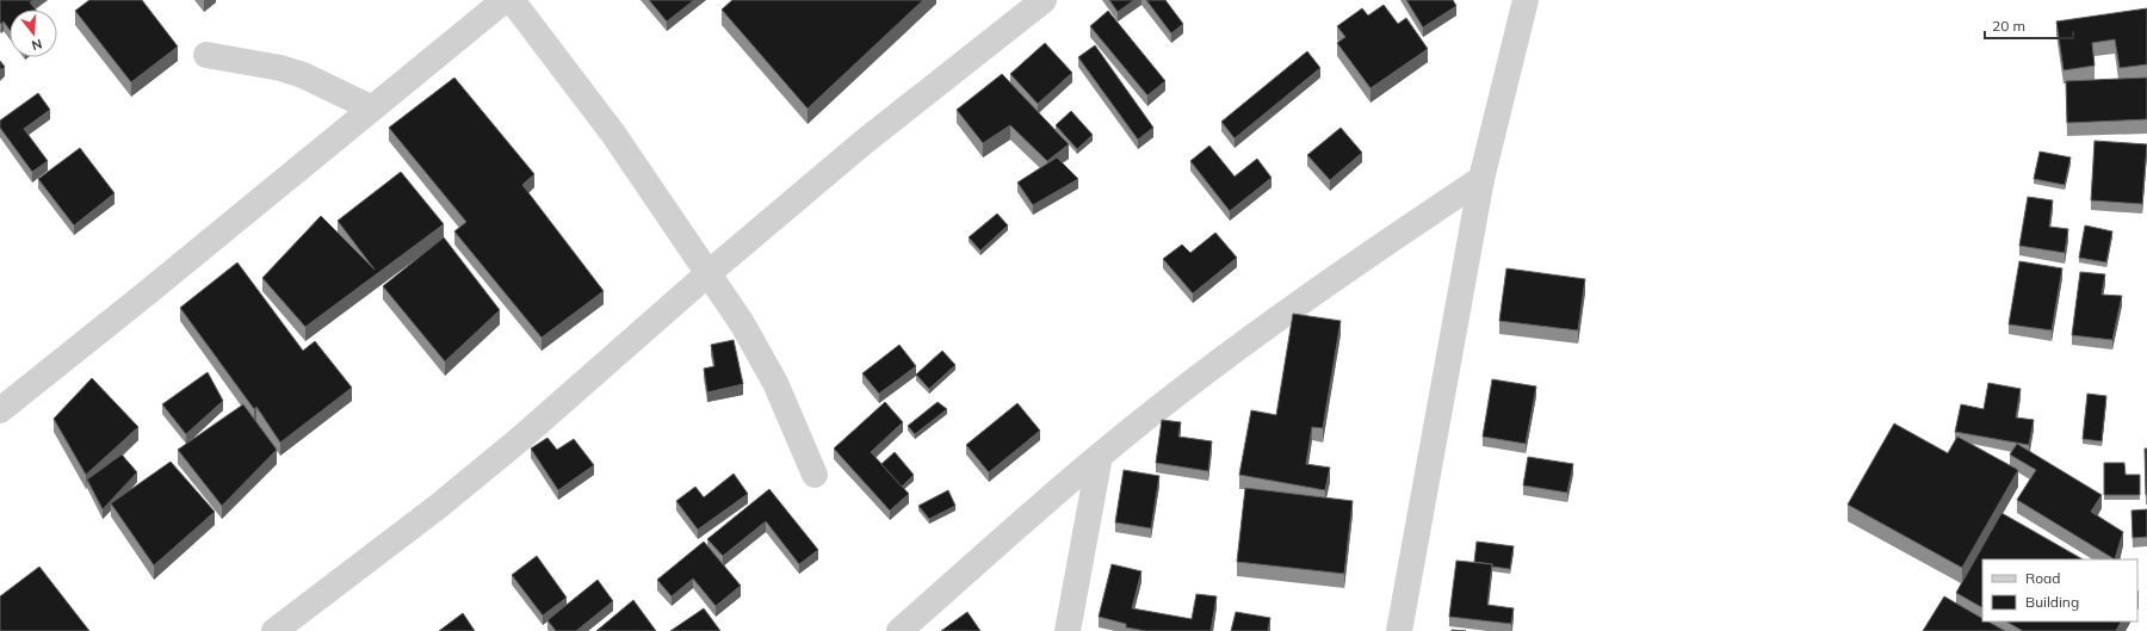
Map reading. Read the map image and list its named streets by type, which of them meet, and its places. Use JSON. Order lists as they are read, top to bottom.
{
  "legend": ["Road", "Building"],
  "scale_bar": "20 m",
  "north": "bottom"
}
